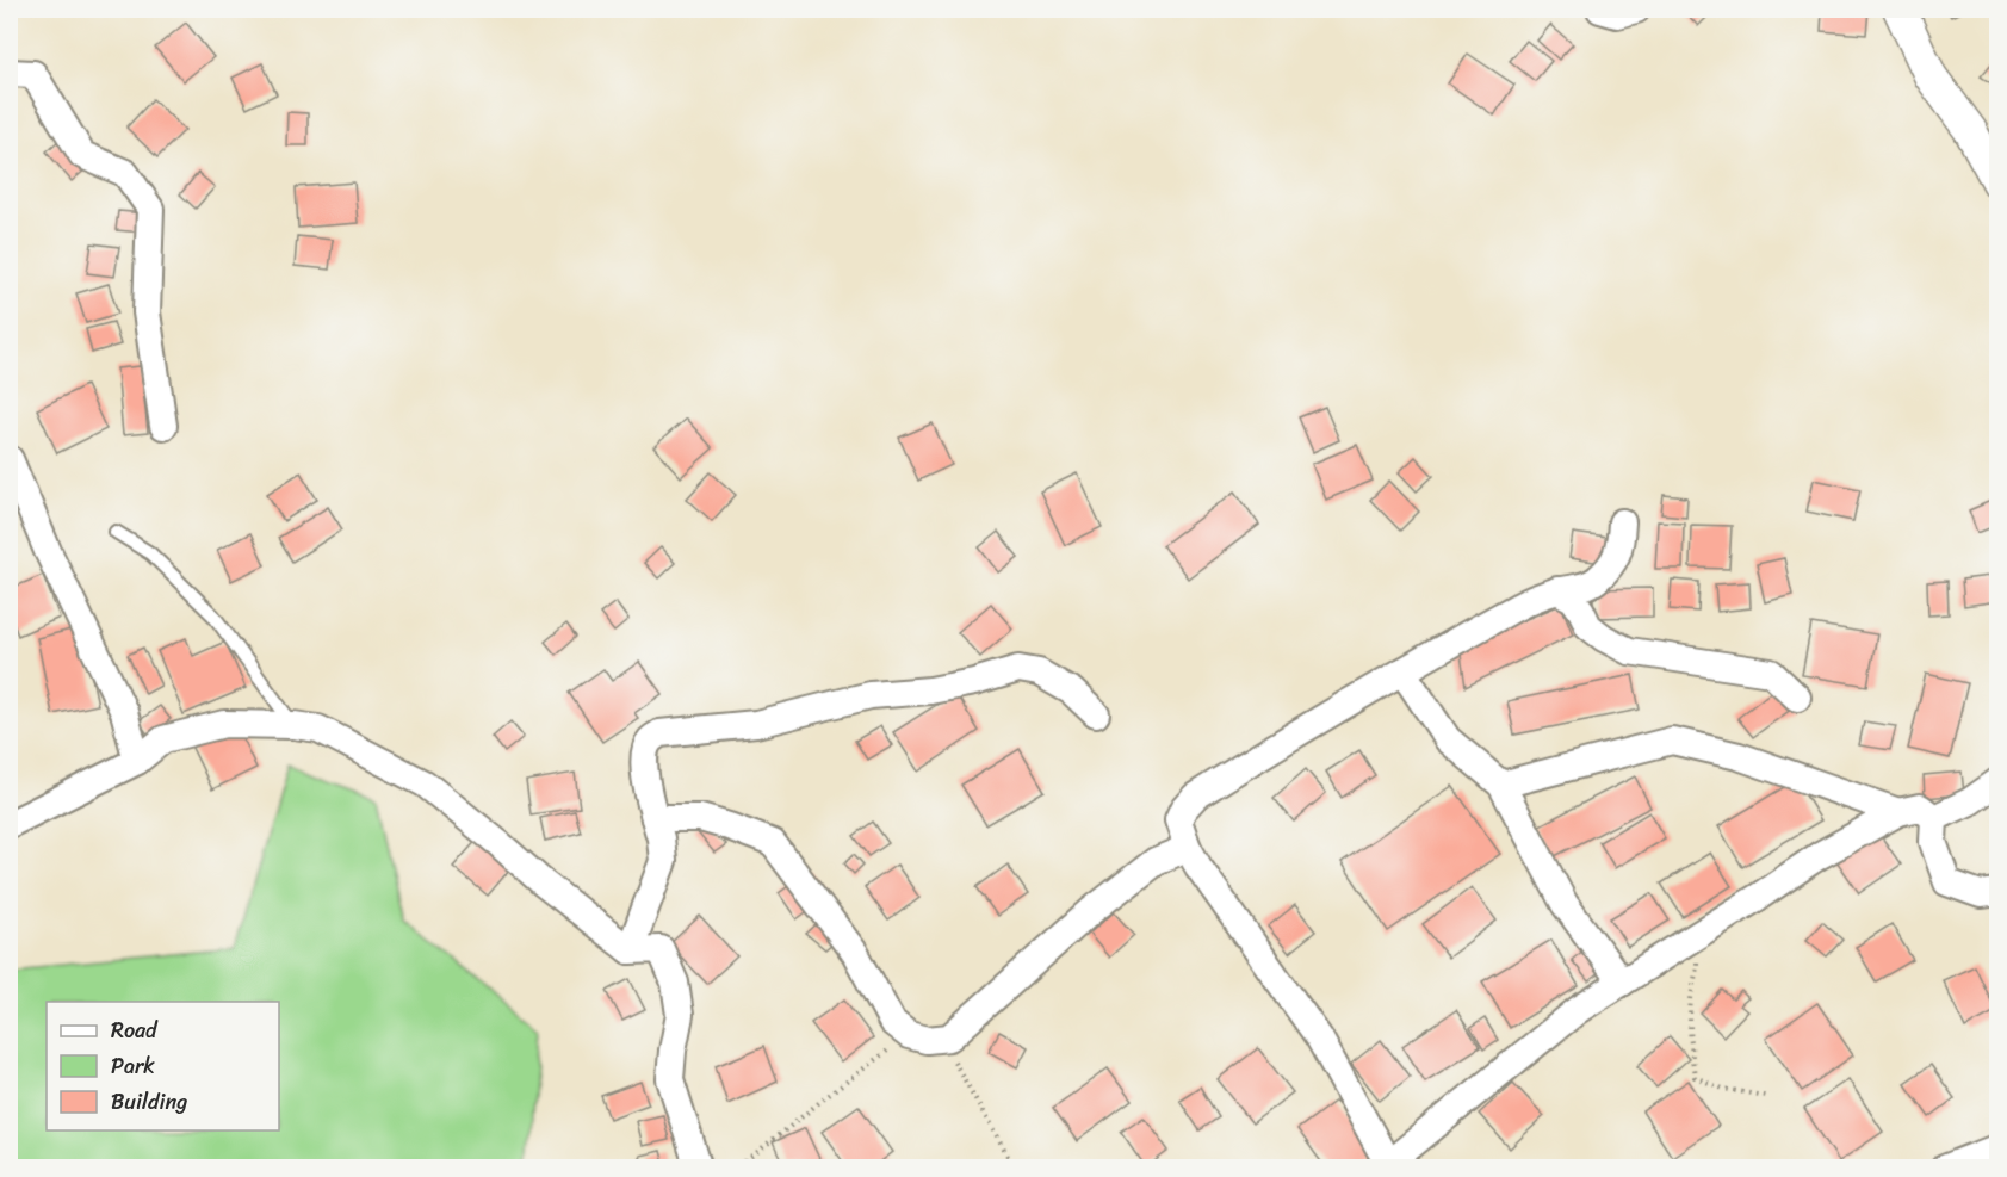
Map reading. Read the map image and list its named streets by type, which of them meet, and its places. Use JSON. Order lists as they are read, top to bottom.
{
  "legend": ["Road", "Park", "Building"]
}
